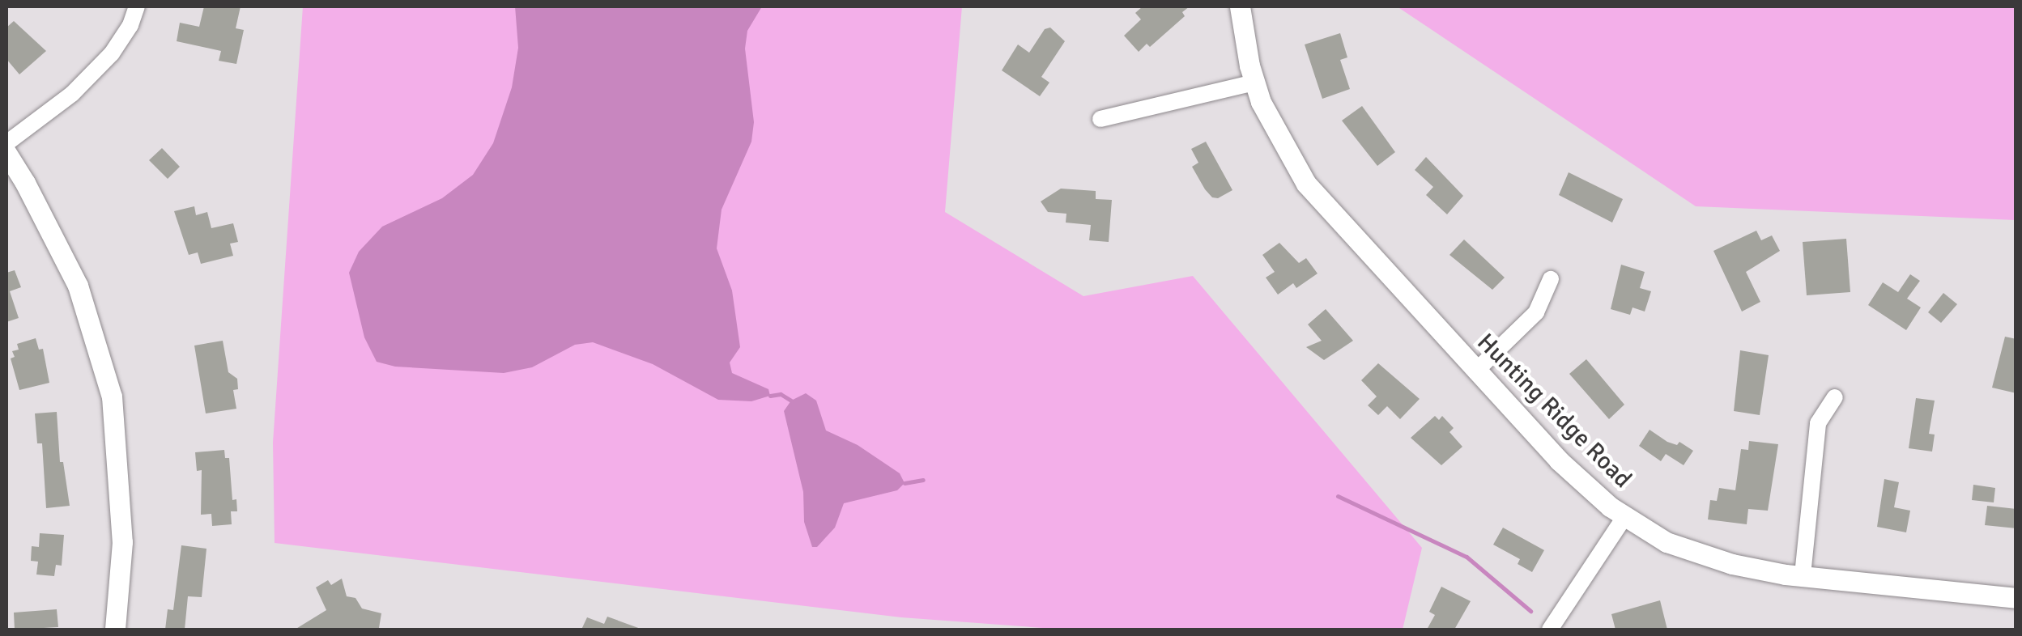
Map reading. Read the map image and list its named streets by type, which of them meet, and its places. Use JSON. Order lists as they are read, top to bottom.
{
  "streets": {
    "street": ["Hunting Ridge Road"]
  }
}
